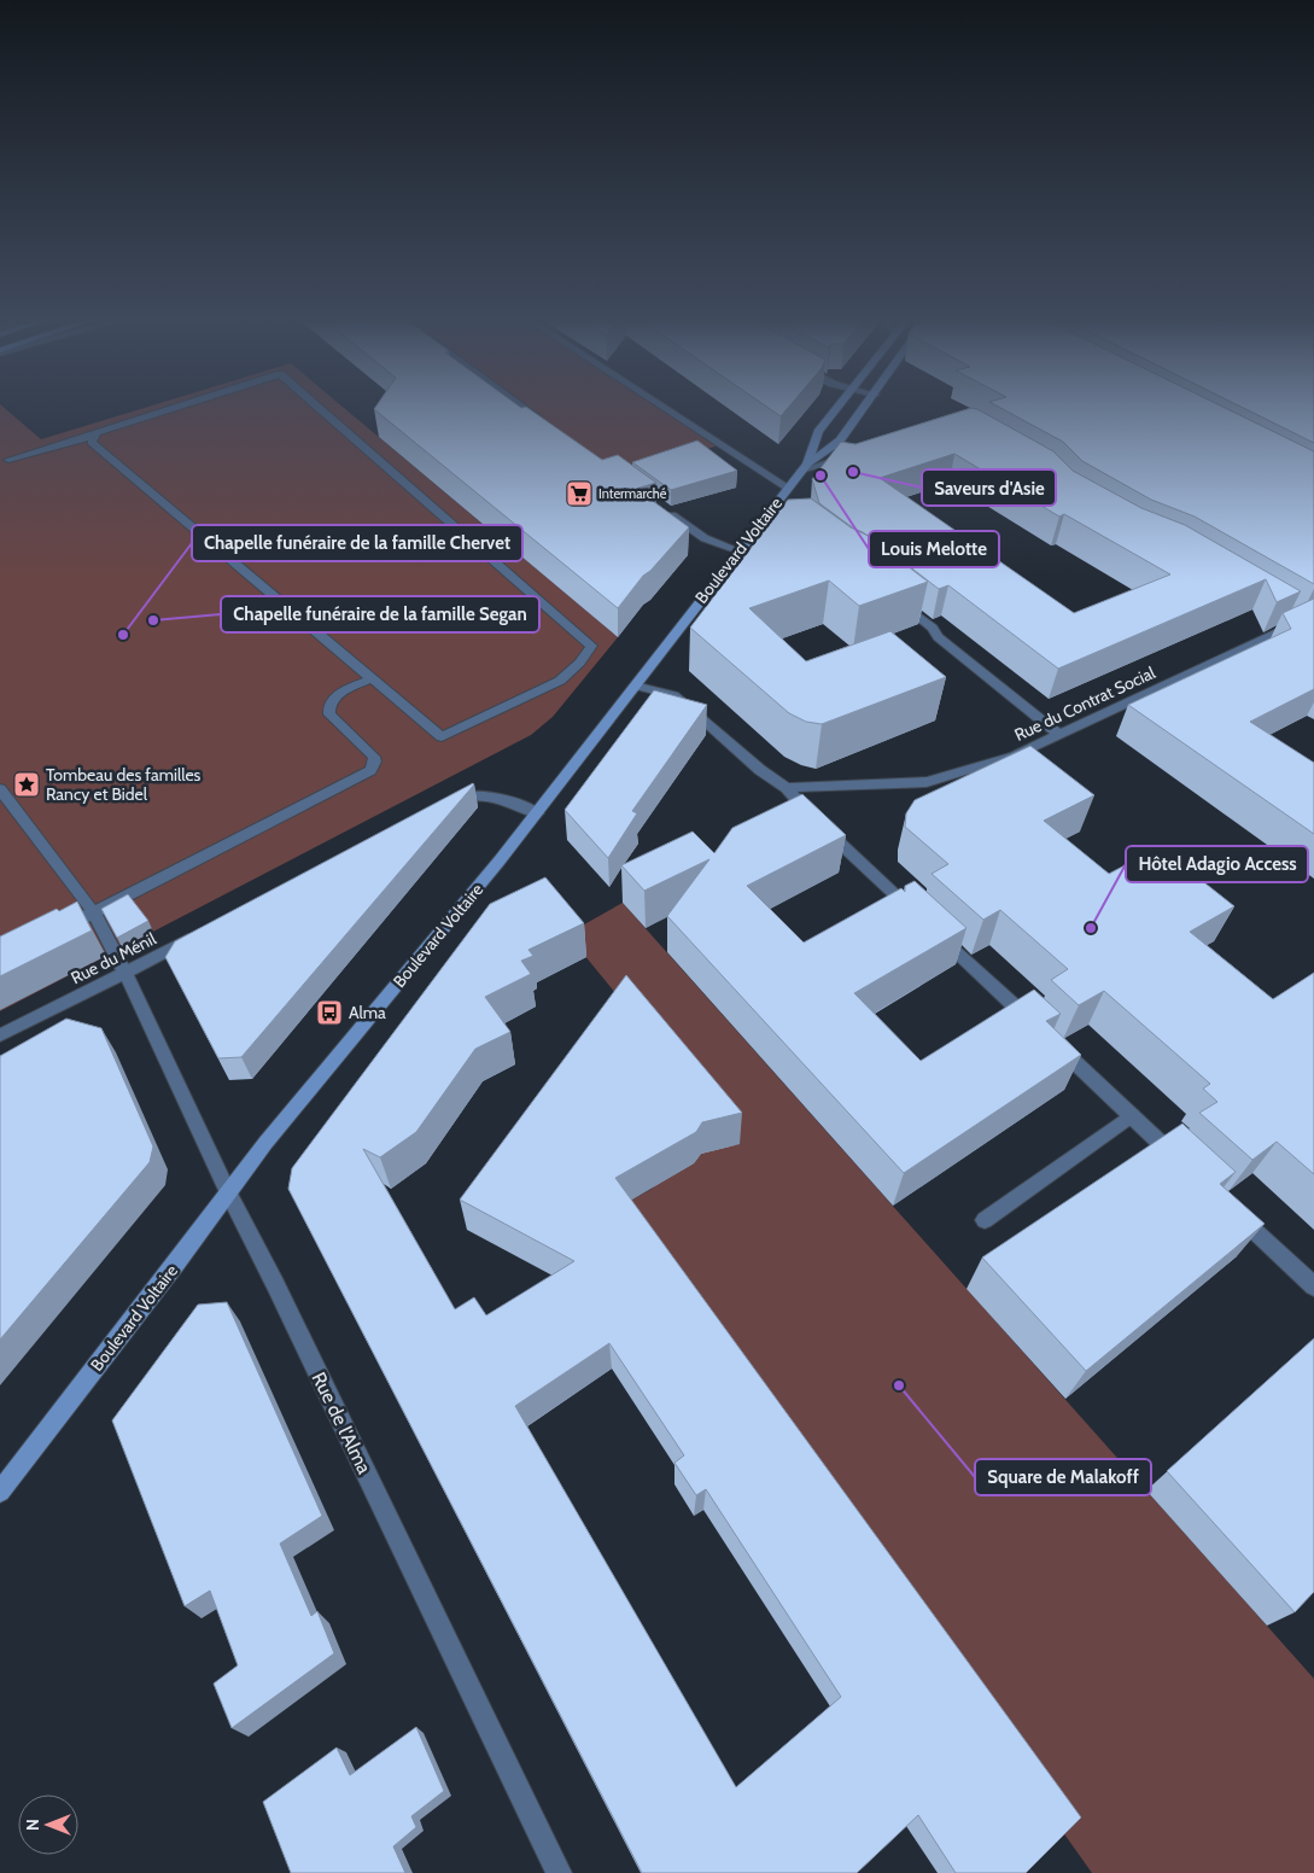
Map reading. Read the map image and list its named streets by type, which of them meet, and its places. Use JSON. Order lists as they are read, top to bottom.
{
  "streets": {
    "main road": ["Boulevard Voltaire"],
    "street": ["Rue du Contrat Social", "Rue du Ménil", "Rue de l'Alma"]
  },
  "crossings": [
    ["Boulevard Voltaire", "Rue de l'Alma"],
    ["Rue du Ménil", "Rue de l'Alma"]
  ],
  "places": {
    "other": [
      "Saveurs d'Asie",
      "Louis Melotte",
      "Chapelle funéraire de la famille Segan",
      "Chapelle funéraire de la famille Chervet",
      "Hôtel Adagio Access",
      "Square de Malakoff"
    ],
    "supermarket": ["Intermarché"],
    "place": ["Tombeau des familles Rancy et Bidel"],
    "bus stop": ["Alma"]
  },
  "north": "left"
}
